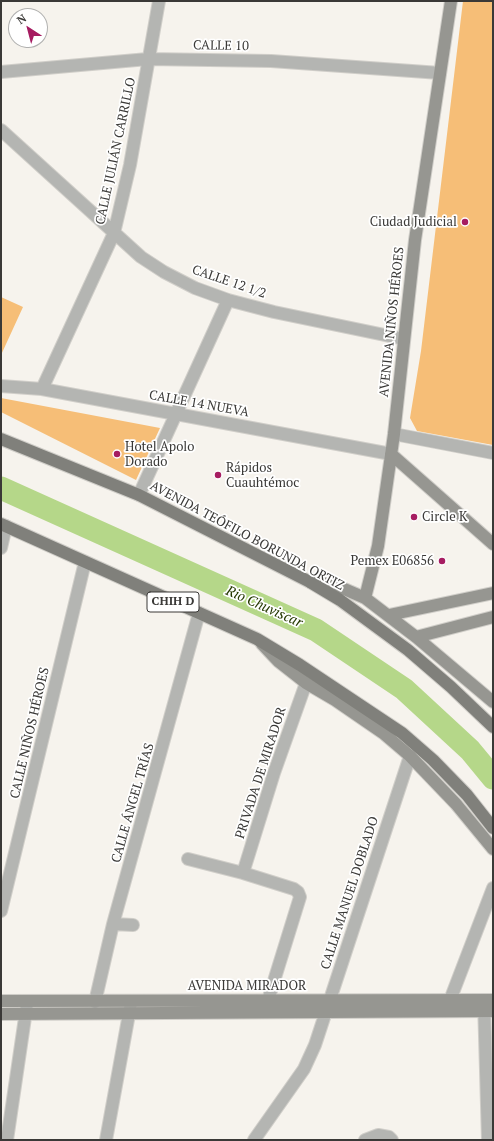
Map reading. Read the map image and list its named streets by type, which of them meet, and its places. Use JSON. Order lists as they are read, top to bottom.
{
  "streets": {
    "main road": [
      "AVENIDA NIÑOS HÉROES",
      "AVENIDA TEÓFILO BORUNDA ORTIZ",
      "CHIH D",
      "AVENIDA MIRADOR"
    ],
    "street": [
      "CALLE 10",
      "CALLE JULIÁN CARRILLO",
      "CALLE 12 1/2",
      "CALLE 14 NUEVA",
      "CALLE NIÑOS HÉROES",
      "PRIVADA DE MIRADOR",
      "CALLE ÁNGEL TRÍAS",
      "CALLE MANUEL DOBLADO"
    ]
  },
  "crossings": [
    ["CALLE 10", "CALLE JULIÁN CARRILLO"],
    ["CALLE 10", "AVENIDA NIÑOS HÉROES"],
    ["CALLE JULIÁN CARRILLO", "CALLE 12 1/2"],
    ["CALLE JULIÁN CARRILLO", "CALLE 14 NUEVA"],
    ["CALLE 12 1/2", "AVENIDA NIÑOS HÉROES"],
    ["AVENIDA NIÑOS HÉROES", "CALLE 14 NUEVA"],
    ["CHIH D", "CALLE NIÑOS HÉROES"],
    ["CHIH D", "CALLE ÁNGEL TRÍAS"],
    ["CALLE ÁNGEL TRÍAS", "AVENIDA MIRADOR"],
    ["CALLE MANUEL DOBLADO", "AVENIDA MIRADOR"]
  ],
  "water": ["Rio Chuviscar"],
  "places": [
    "Ciudad Judicial",
    "Hotel Apolo Dorado",
    "Rápidos Cuauhtémoc",
    "Circle K",
    "Pemex E06856"
  ],
  "north": "top left"
}
